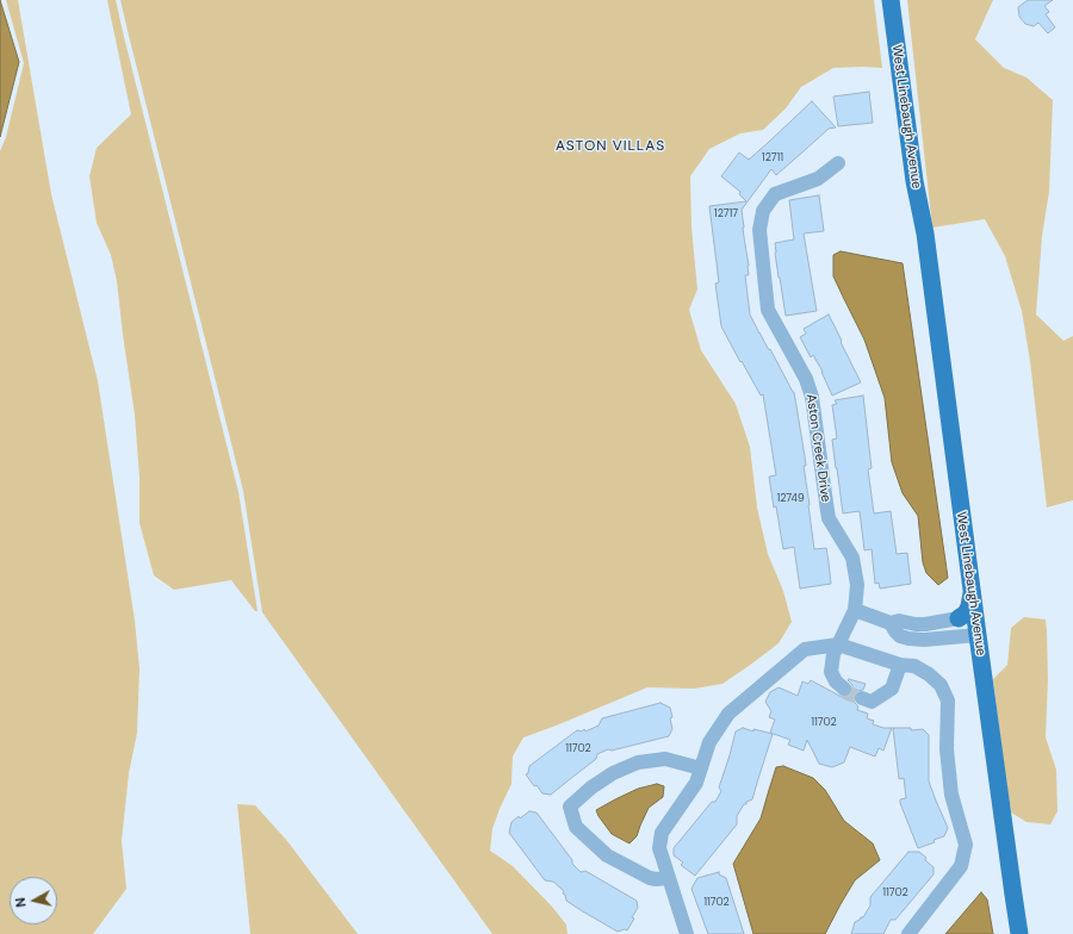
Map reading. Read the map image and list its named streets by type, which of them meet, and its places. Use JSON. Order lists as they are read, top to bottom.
{
  "streets": {
    "main road": ["West Linebaugh Avenue"],
    "street": ["Aston Creek Drive"]
  },
  "districts": ["ASTON VILLAS"],
  "house_numbers": [
    "12711",
    "12717",
    "12749",
    "11702",
    "11702",
    "11702",
    "11702"
  ],
  "north": "left"
}
